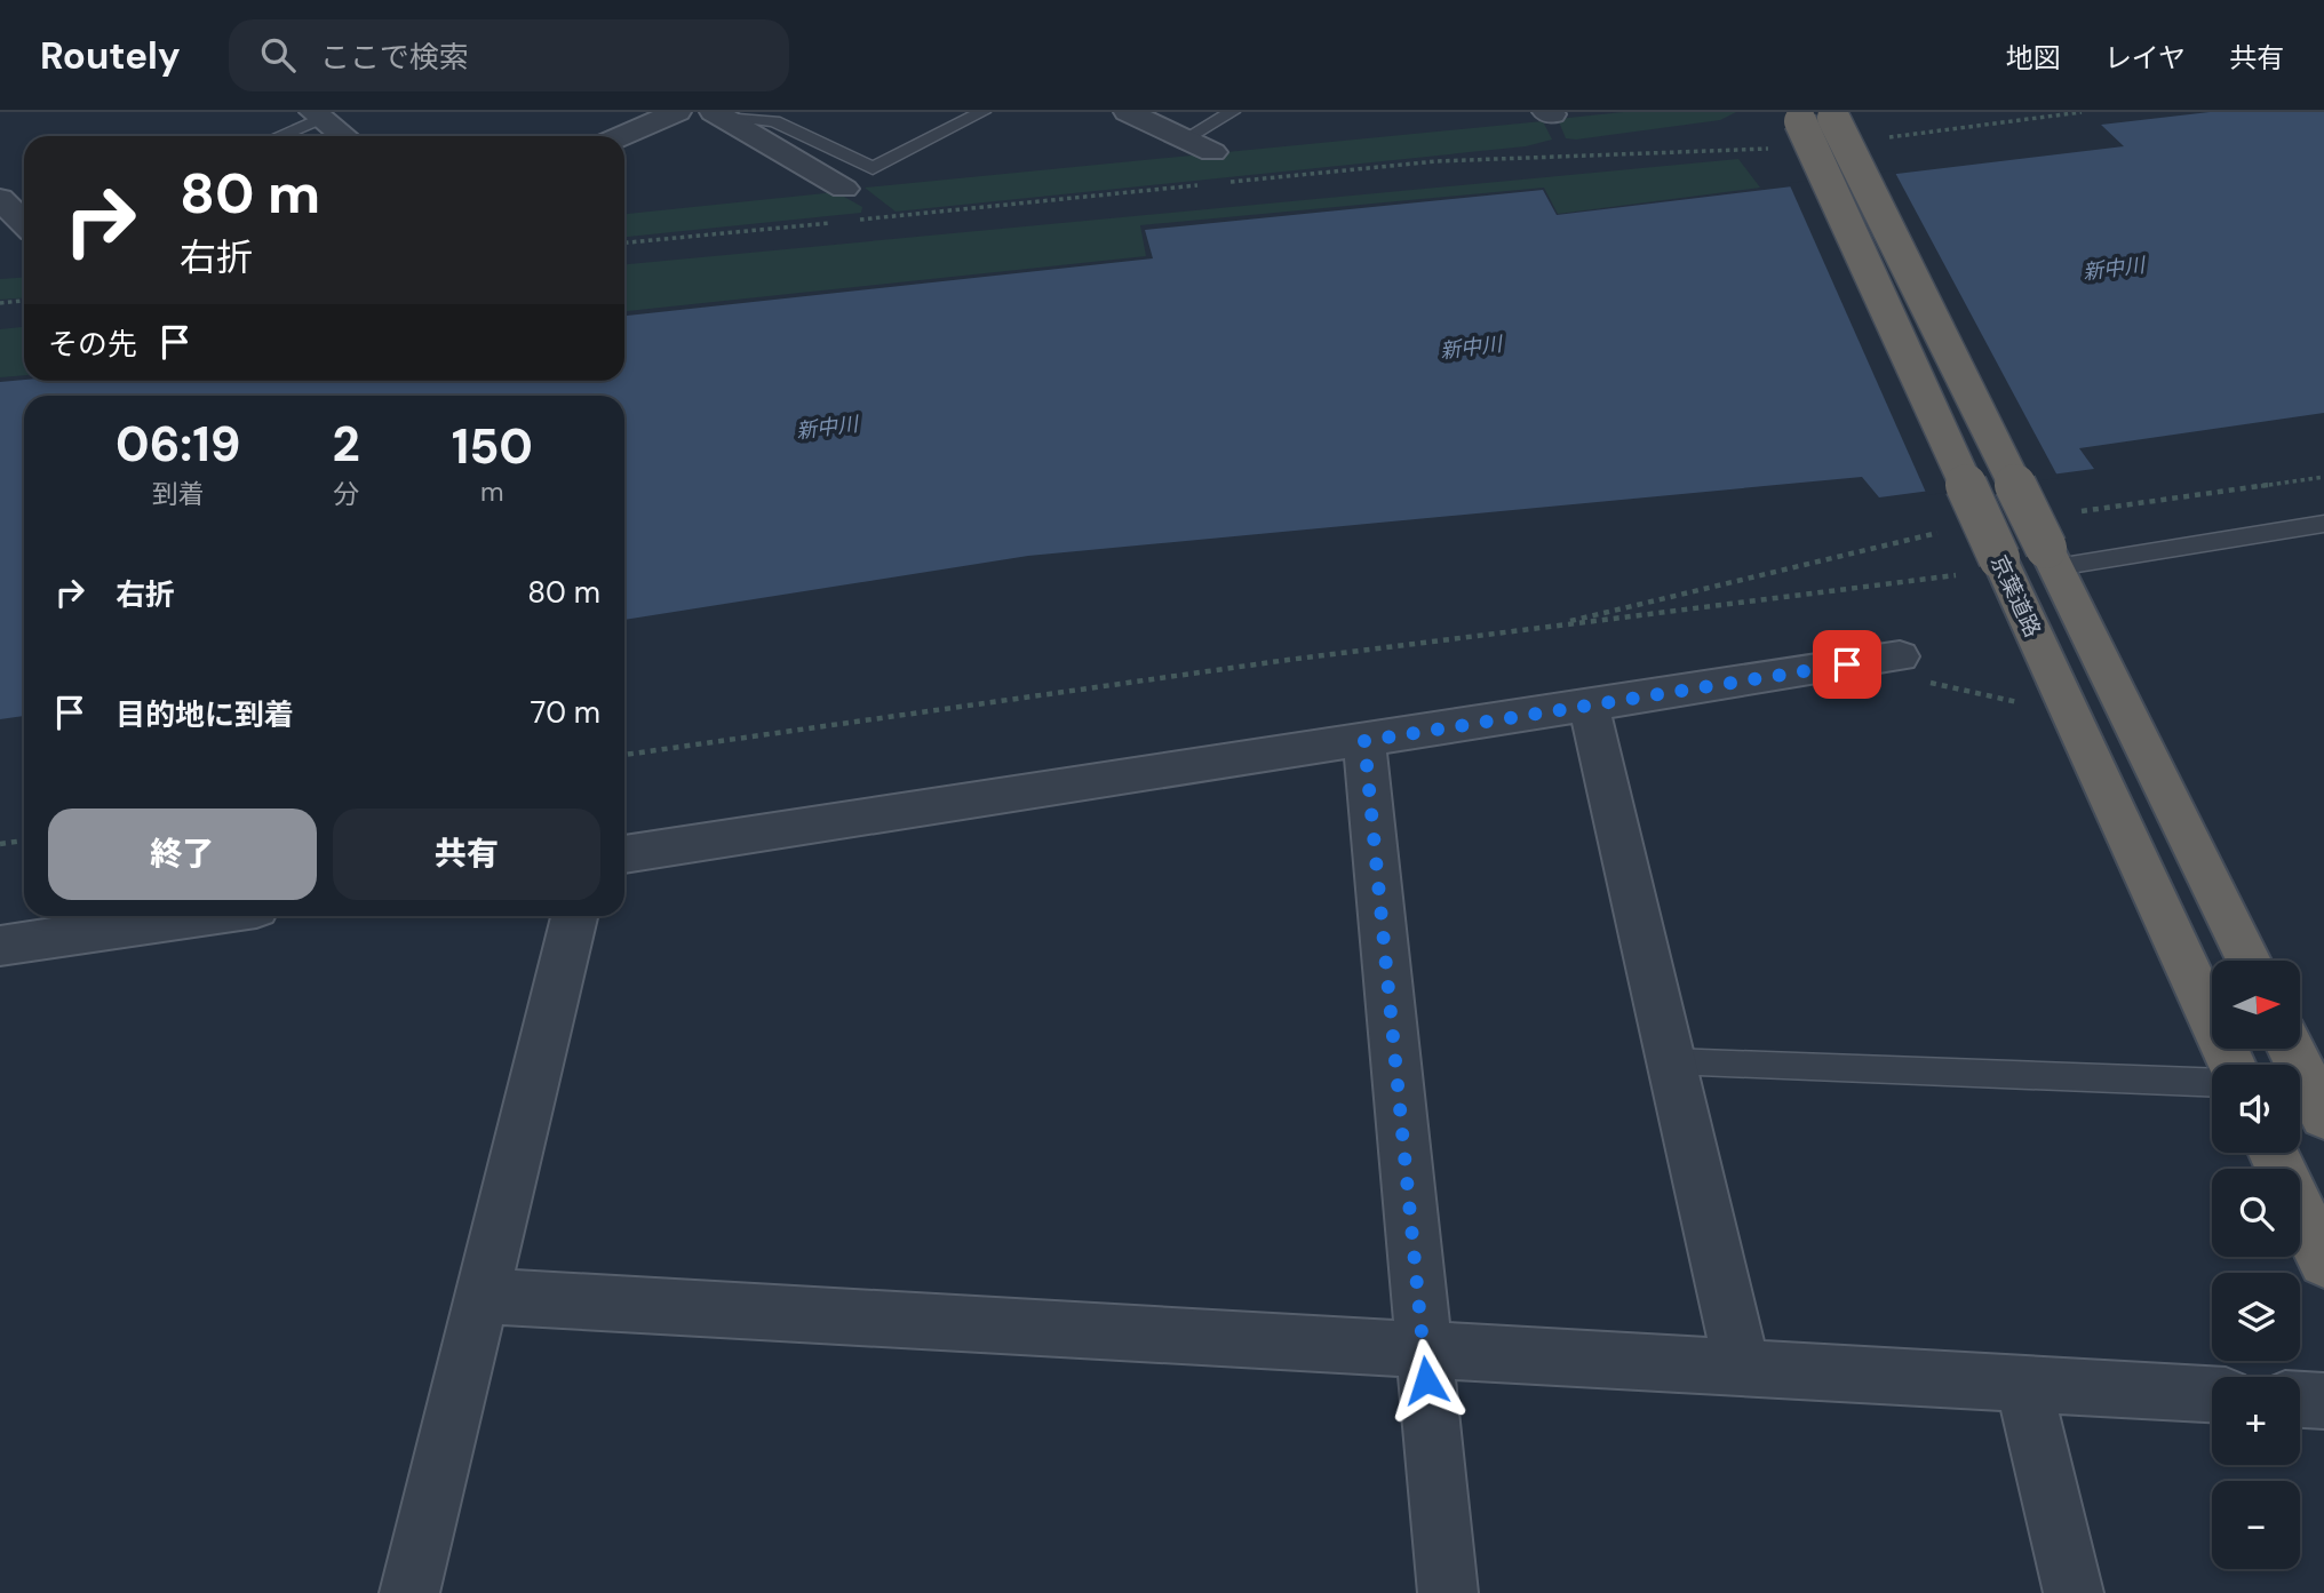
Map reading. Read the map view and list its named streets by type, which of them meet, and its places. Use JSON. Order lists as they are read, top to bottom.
{
  "streets": {
    "highway": ["京葉道路"]
  },
  "water": ["新中川"],
  "north": "right",
  "page": {
    "header": "Routely",
    "search": "ここで検索",
    "nav": ["地図", "レイヤ", "共有"],
    "turn": ["80 m", "右折"],
    "then": "その先",
    "eta": [
      "06:19",
      "到着",
      "2",
      "分",
      "150",
      "m"
    ],
    "list": [
      {
        "name": "右折",
        "value": "80 m"
      },
      {
        "name": "目的地に到着",
        "value": "70 m"
      }
    ],
    "buttons": ["終了", "共有"],
    "map_buttons": ["+", "−"]
  }
}
